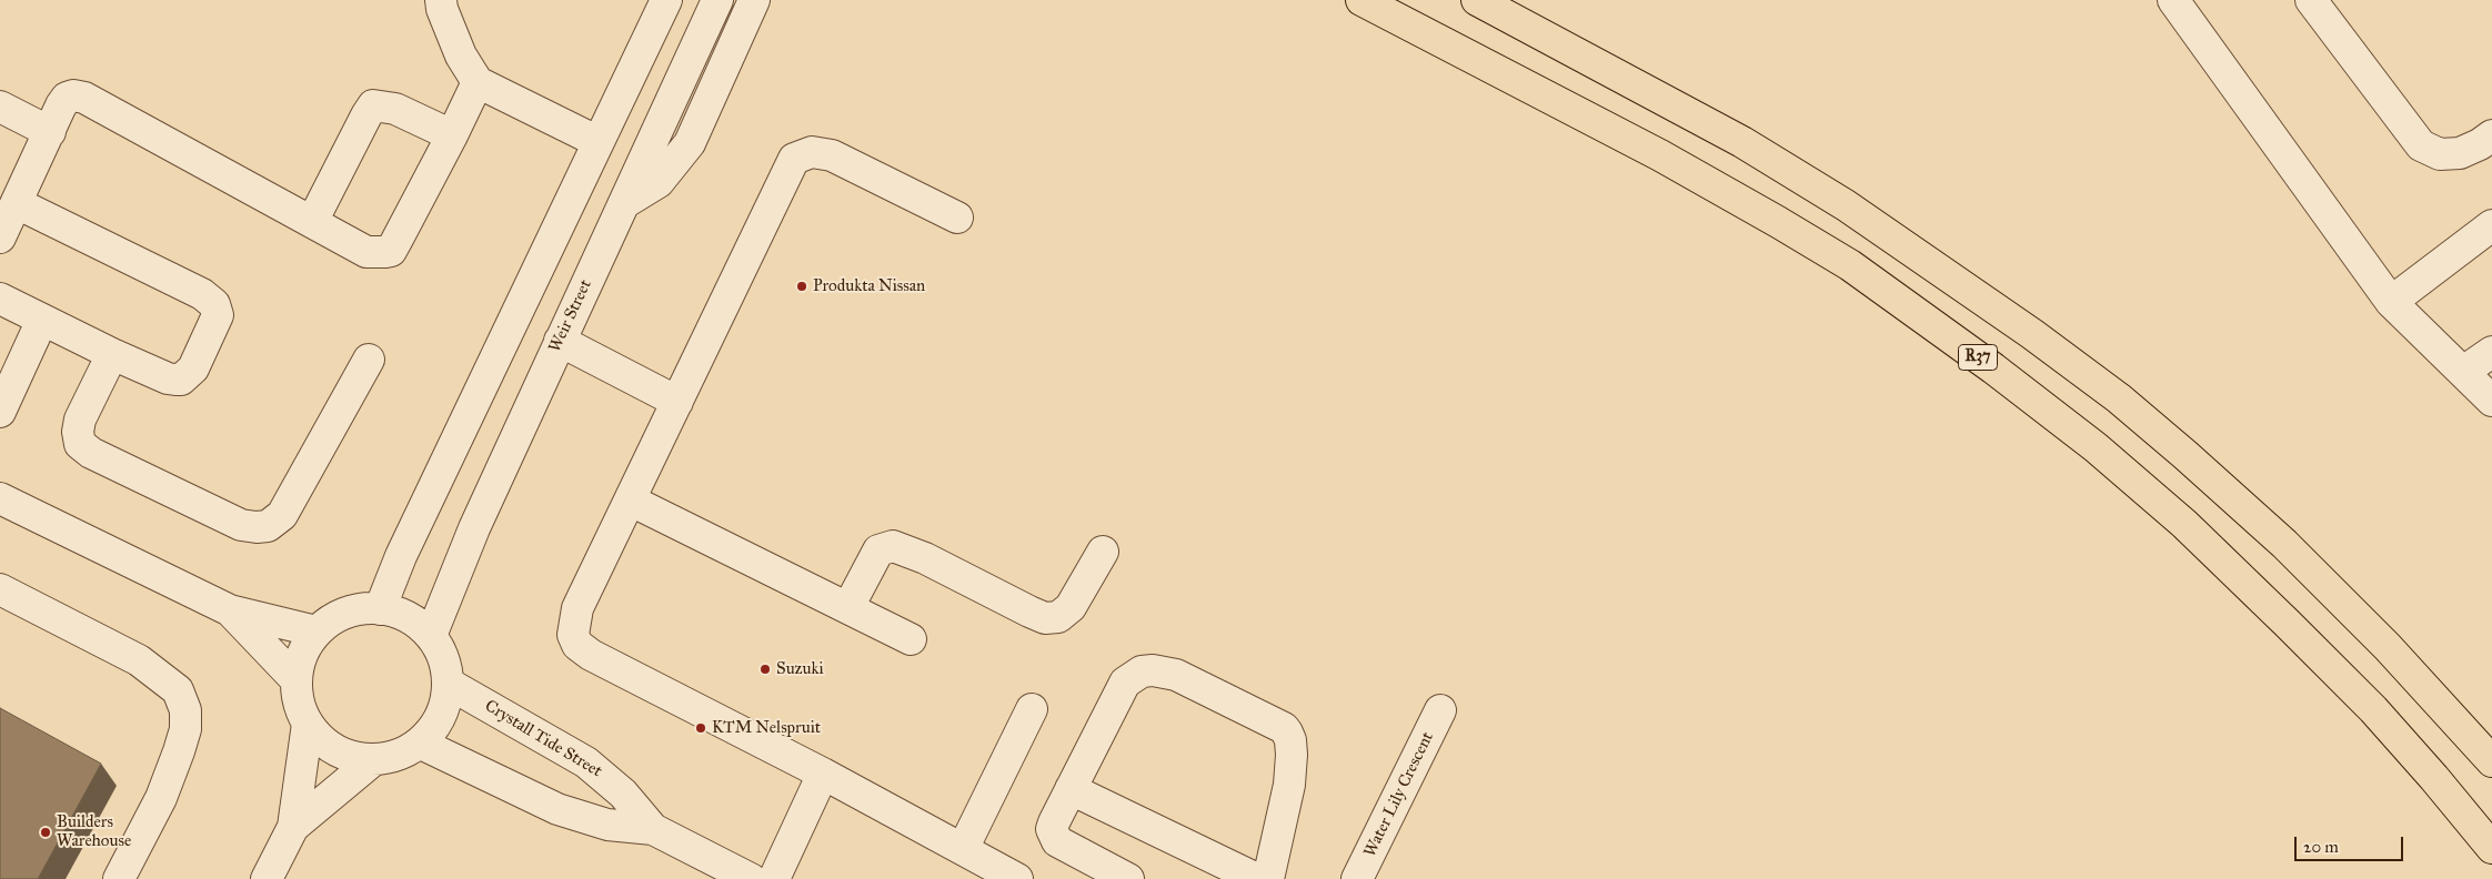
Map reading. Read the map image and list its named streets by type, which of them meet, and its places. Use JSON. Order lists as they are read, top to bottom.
{
  "streets": {
    "main road": ["R37"],
    "street": ["Weir Street", "Crystall Tide Street", "Water Lily Crescent"]
  },
  "crossings": [
    ["Weir Street", "Crystall Tide Street"]
  ],
  "places": [
    "Produkta Nissan",
    "Suzuki",
    "KTM Nelspruit",
    "Builders Warehouse"
  ],
  "scale_bar": "20 m"
}
